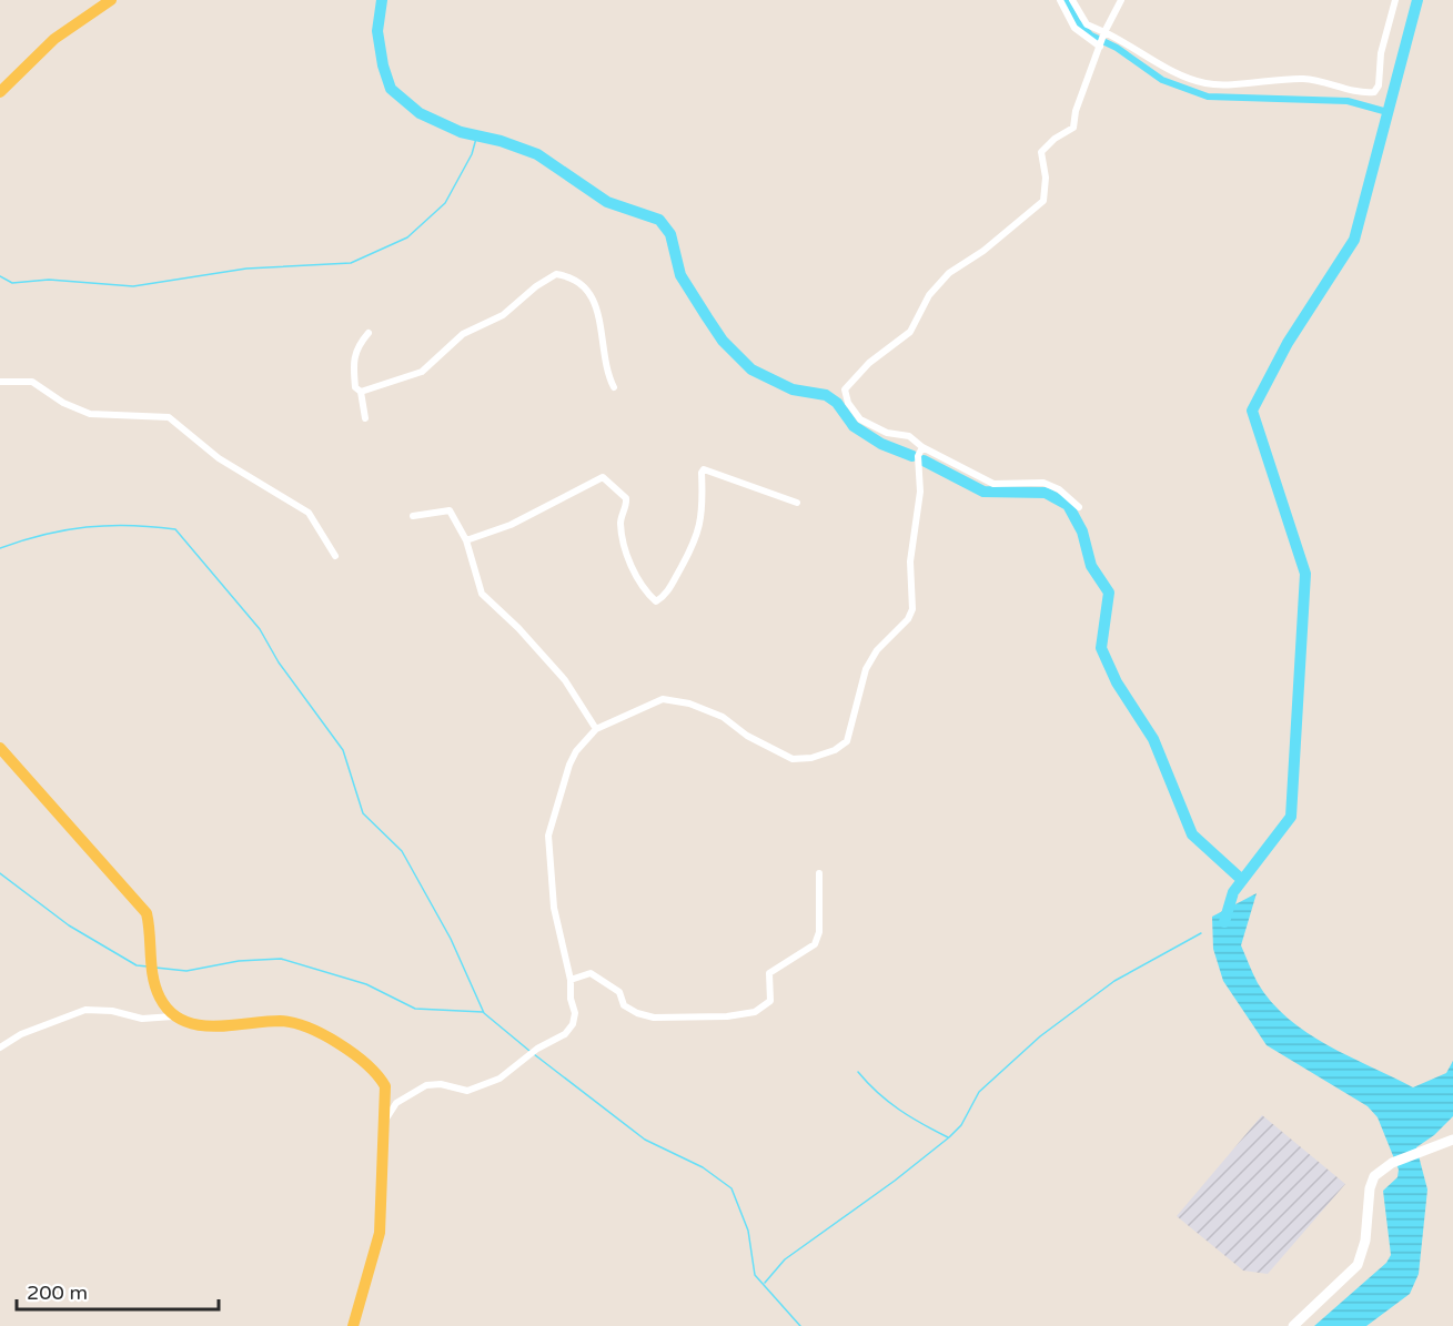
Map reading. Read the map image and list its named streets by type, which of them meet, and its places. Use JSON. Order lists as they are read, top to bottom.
{
  "scale_bar": "200 m"
}
